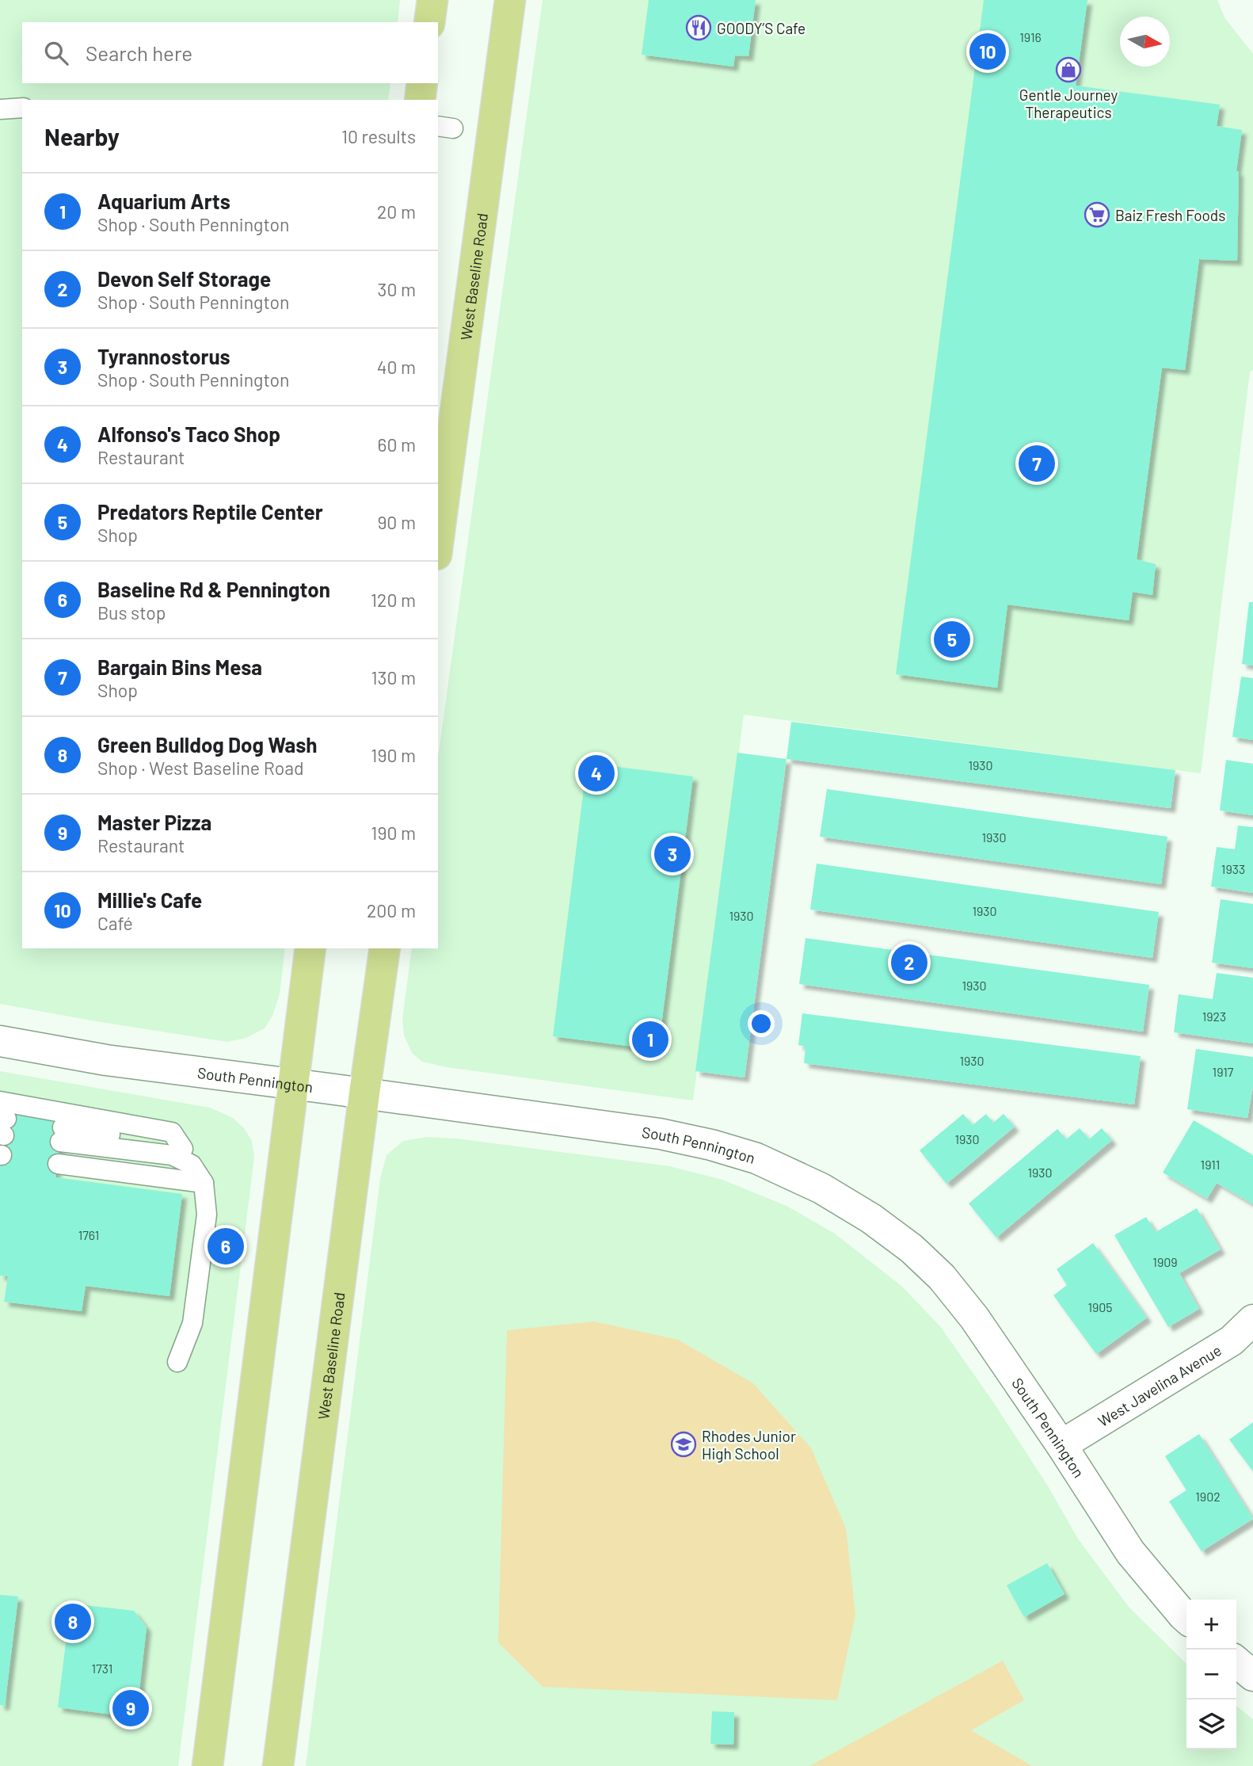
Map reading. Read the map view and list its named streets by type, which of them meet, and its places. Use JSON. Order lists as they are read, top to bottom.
{
  "streets": {
    "main road": ["West Baseline Road"],
    "street": ["South Pennington", "West Javelina Avenue"]
  },
  "crossings": [
    ["West Baseline Road", "South Pennington"],
    ["South Pennington", "West Javelina Avenue"]
  ],
  "places": {
    "restaurant": ["GOODY’S Cafe"],
    "shop": ["Gentle Journey Therapeutics"],
    "supermarket": ["Baiz Fresh Foods"],
    "school or university": ["Rhodes Junior High School"]
  },
  "house_numbers": [
    "1916",
    "1930",
    "1930",
    "1933",
    "1930",
    "1930",
    "1930",
    "1923",
    "1930",
    "1917",
    "1930",
    "1911",
    "1930",
    "1761",
    "1909",
    "1905",
    "1902",
    "1731"
  ],
  "north": "right",
  "page": {
    "search": "Search here",
    "pins": [
      "10",
      "7",
      "5",
      "4",
      "3",
      "2",
      "1",
      "6",
      "8",
      "9"
    ],
    "heading": ["Nearby", "10 results"],
    "list": [
      {
        "mark": "1",
        "name": "Aquarium Arts",
        "note": "Shop · South Pennington",
        "value": "20 m"
      },
      {
        "mark": "2",
        "name": "Devon Self Storage",
        "note": "Shop · South Pennington",
        "value": "30 m"
      },
      {
        "mark": "3",
        "name": "Tyrannostorus",
        "note": "Shop · South Pennington",
        "value": "40 m"
      },
      {
        "mark": "4",
        "name": "Alfonso's Taco Shop",
        "note": "Restaurant",
        "value": "60 m"
      },
      {
        "mark": "5",
        "name": "Predators Reptile Center",
        "note": "Shop",
        "value": "90 m"
      },
      {
        "mark": "6",
        "name": "Baseline Rd & Pennington",
        "note": "Bus stop",
        "value": "120 m"
      },
      {
        "mark": "7",
        "name": "Bargain Bins Mesa",
        "note": "Shop",
        "value": "130 m"
      },
      {
        "mark": "8",
        "name": "Green Bulldog Dog Wash",
        "note": "Shop · West Baseline Road",
        "value": "190 m"
      },
      {
        "mark": "9",
        "name": "Master Pizza",
        "note": "Restaurant",
        "value": "190 m"
      },
      {
        "mark": "10",
        "name": "Millie's Cafe",
        "note": "Café",
        "value": "200 m"
      }
    ],
    "map_buttons": ["+", "−"]
  }
}
